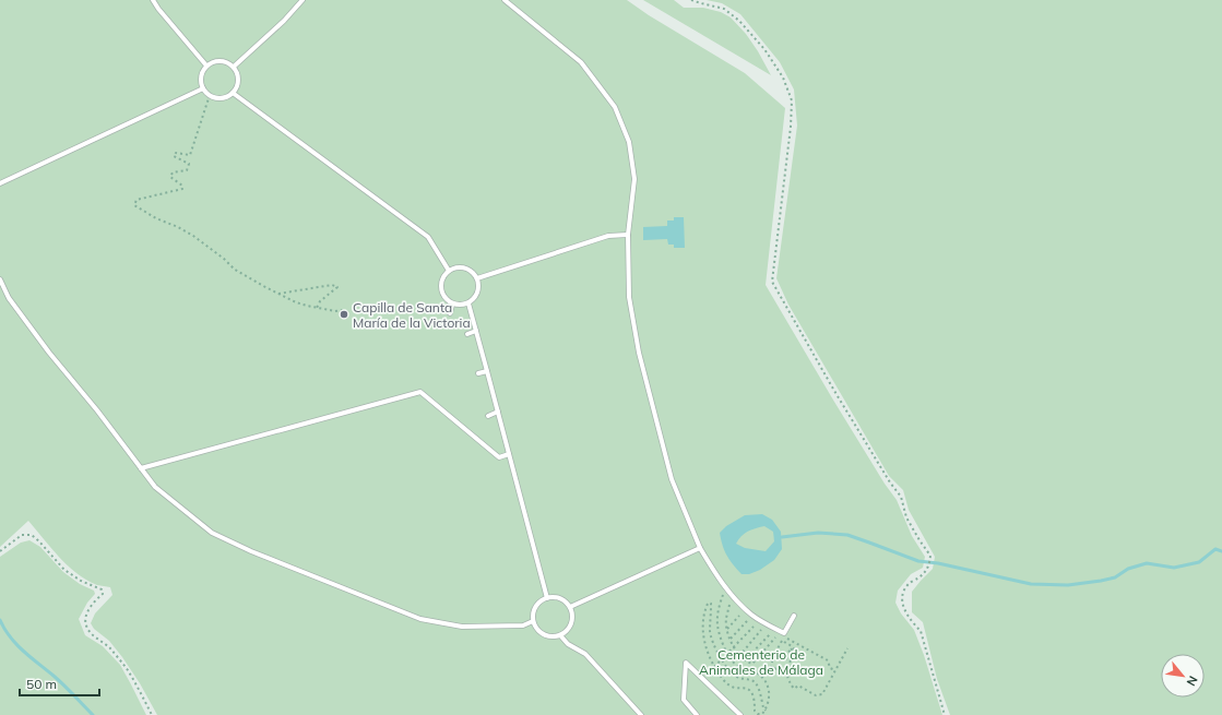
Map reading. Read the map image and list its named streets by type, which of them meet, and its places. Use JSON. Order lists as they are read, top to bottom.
{
  "parks": ["Cementerio de Animales de Málaga"],
  "places": ["Capilla de Santa María de la Victoria"],
  "scale_bar": "50 m",
  "north": "bottom right"
}
